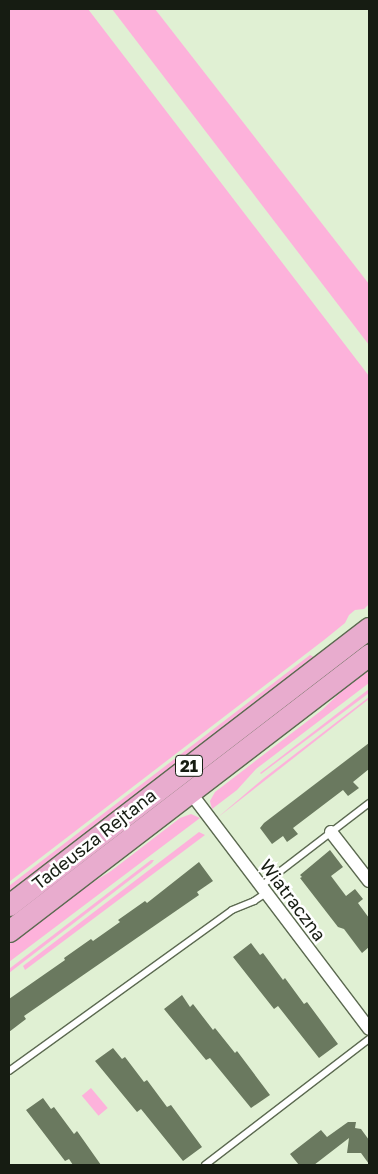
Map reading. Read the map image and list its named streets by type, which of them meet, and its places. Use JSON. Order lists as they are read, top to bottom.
{
  "streets": {
    "main road": ["21", "Tadeusza Rejtana"],
    "street": ["Wiatraczna"]
  },
  "crossings": [
    ["Tadeusza Rejtana", "Wiatraczna"]
  ]
}
